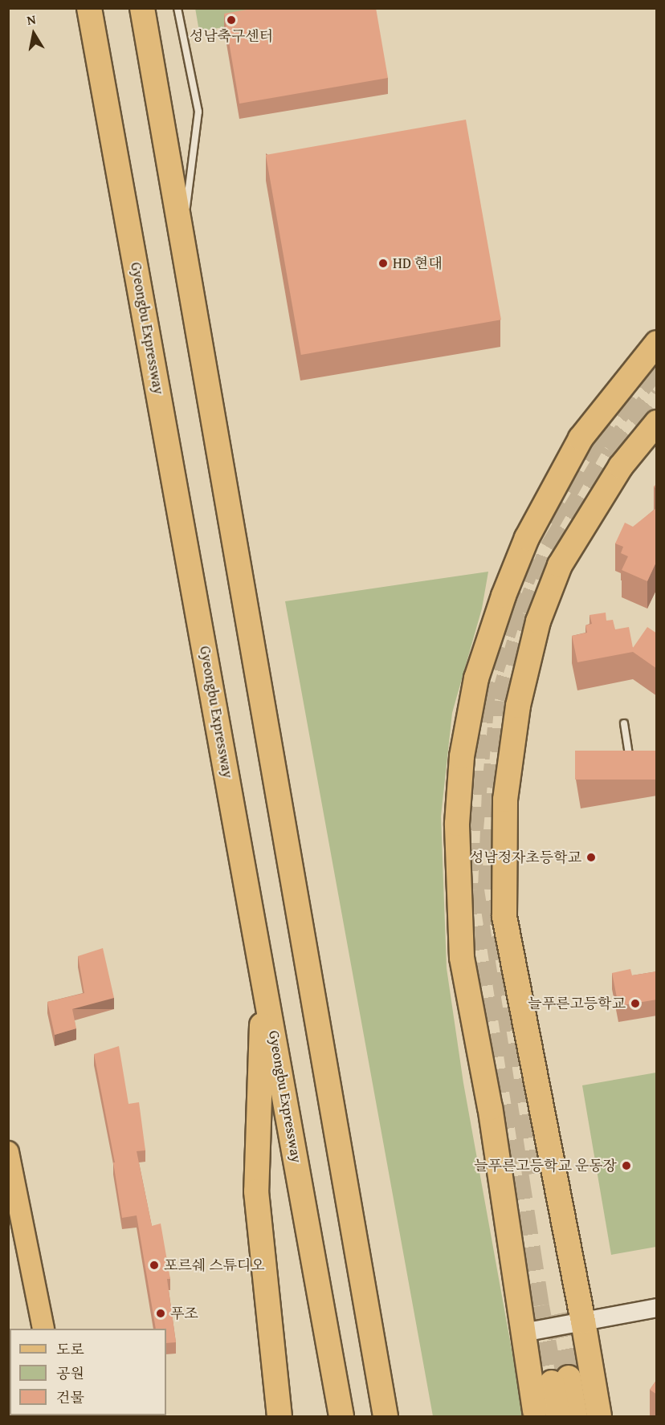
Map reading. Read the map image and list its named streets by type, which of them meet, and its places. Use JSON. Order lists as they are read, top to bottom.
{
  "streets": {
    "highway": ["Gyeongbu Expressway"]
  },
  "places": [
    "성남축구센터",
    "HD 현대",
    "성남정자초등학교",
    "늘푸른고등학교",
    "늘푸른고등학교 운동장",
    "포르쉐 스튜디오",
    "푸조"
  ],
  "legend": ["도로", "공원", "건물"],
  "north": "top"
}
